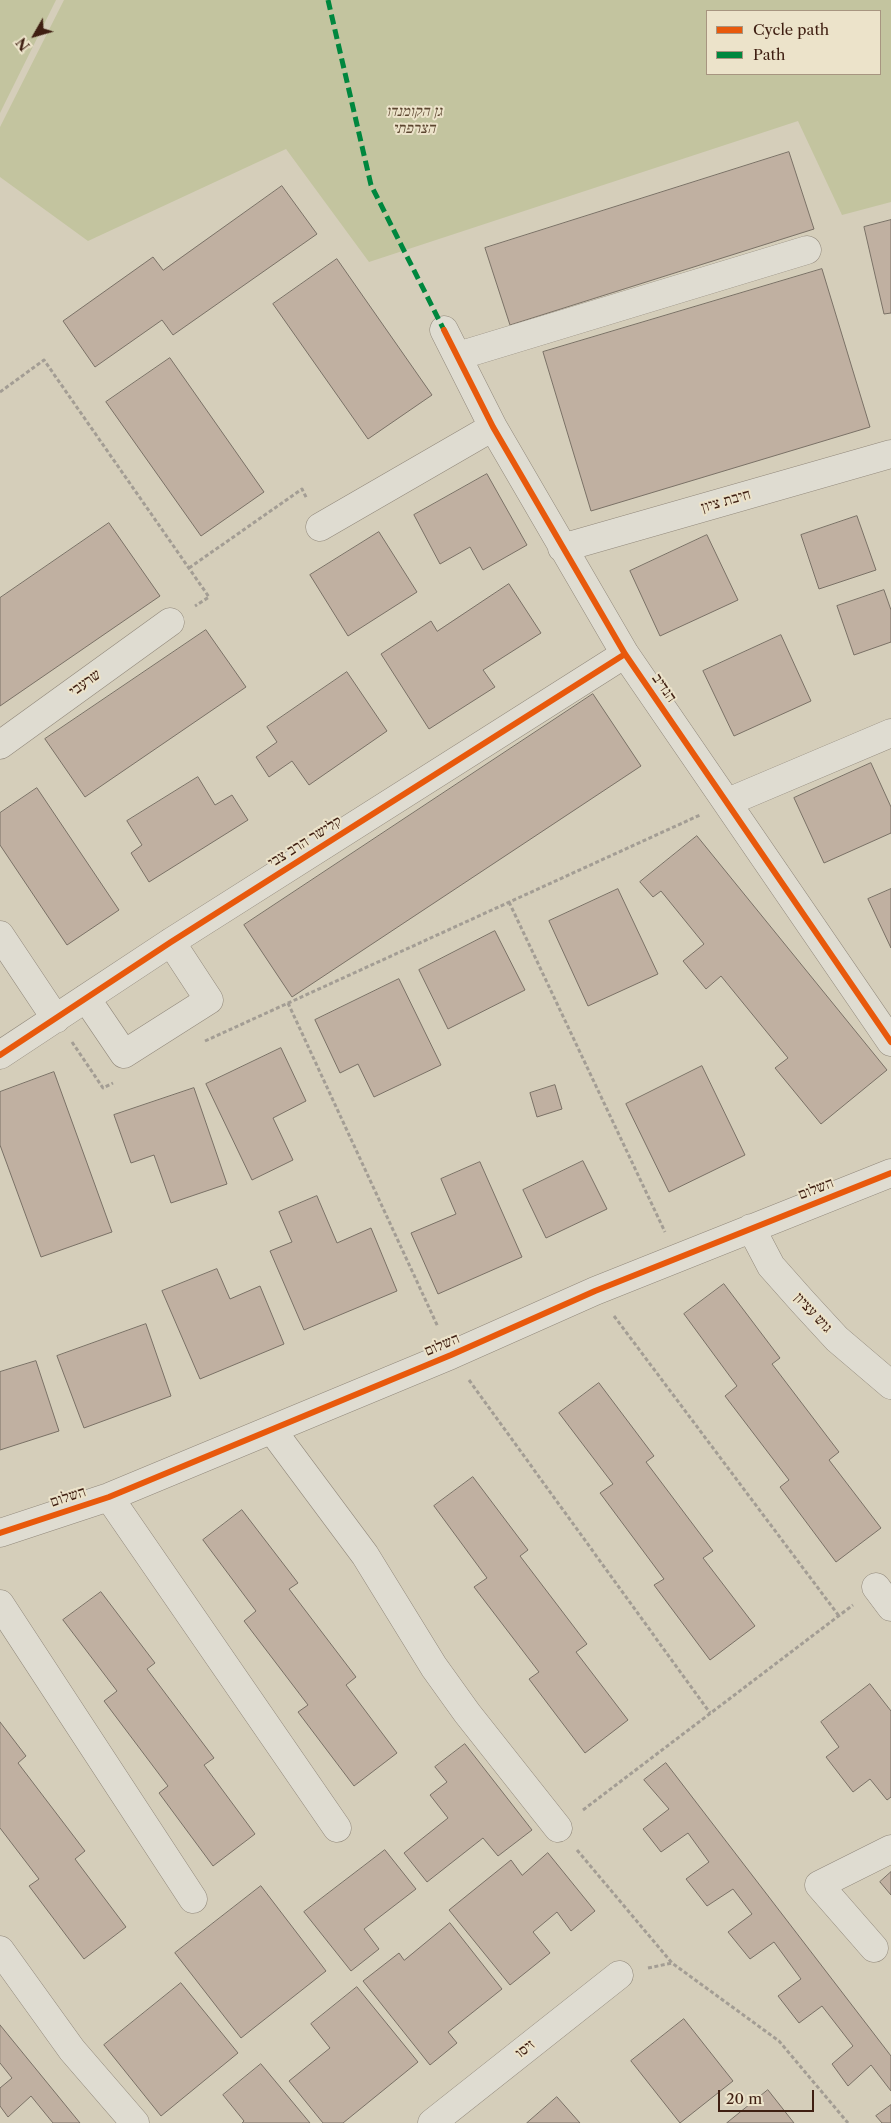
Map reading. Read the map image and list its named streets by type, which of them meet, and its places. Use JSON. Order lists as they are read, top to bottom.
{
  "streets": {
    "street": [
      "חיבת ציון",
      "שרעבי",
      "הנדיב",
      "קלישר הרב צבי",
      "השלום",
      "גוש עציון",
      "זיסו"
    ]
  },
  "crossings": [
    ["חיבת ציון", "הנדיב"],
    ["הנדיב", "קלישר הרב צבי"],
    ["השלום", "גוש עציון"]
  ],
  "parks": ["גן הקומנדו הצרפתי"],
  "legend": ["Cycle path", "Path"],
  "scale_bar": "20 m",
  "north": "bottom left"
}
